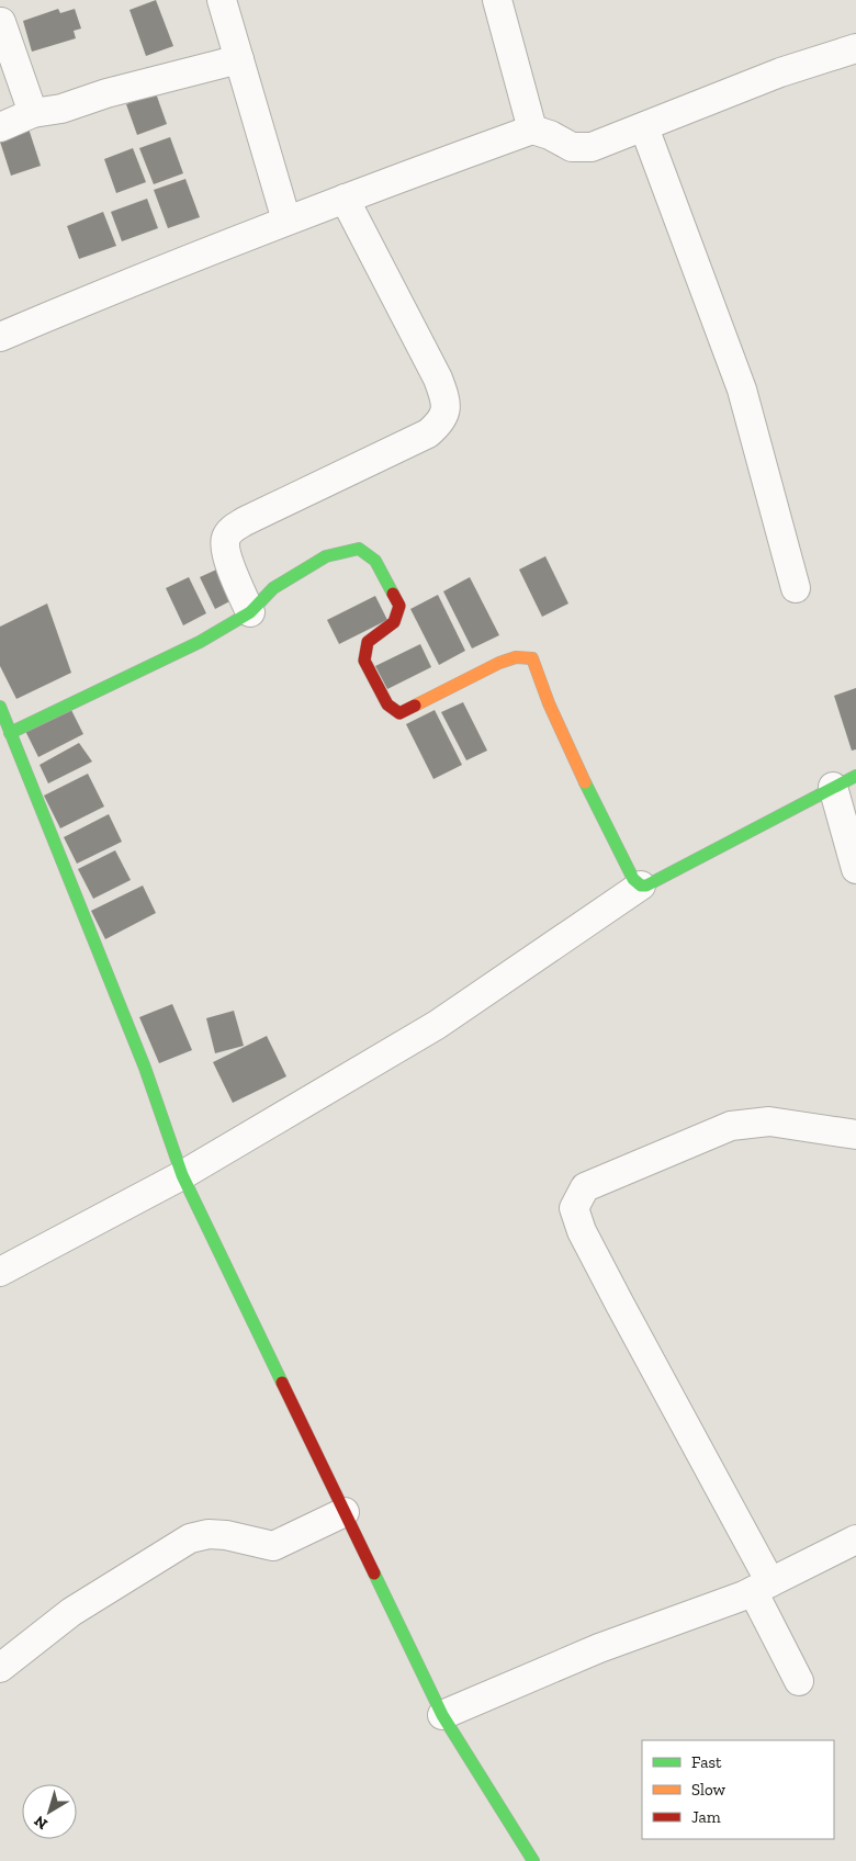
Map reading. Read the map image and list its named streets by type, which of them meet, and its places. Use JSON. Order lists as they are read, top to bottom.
{
  "legend": ["Fast", "Slow", "Jam"],
  "north": "bottom left"
}
